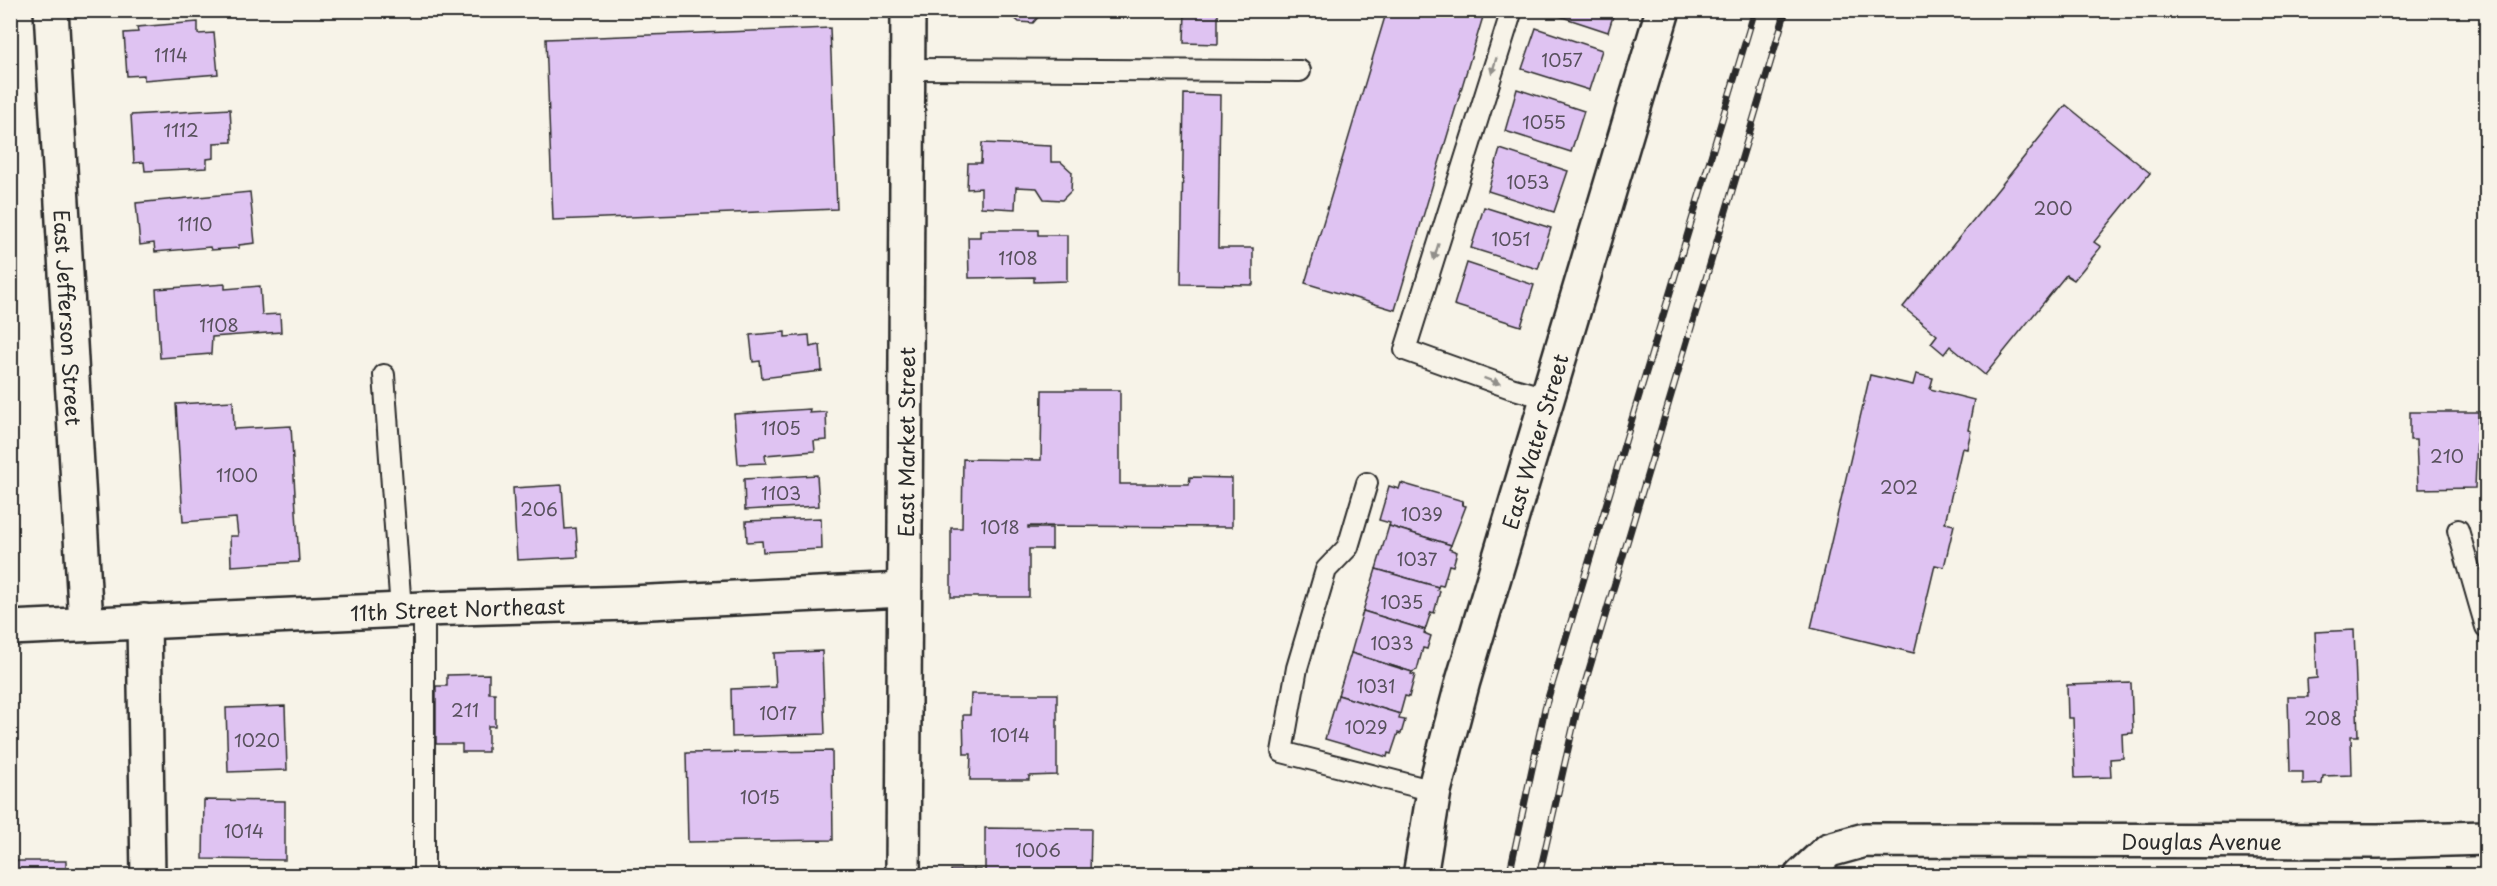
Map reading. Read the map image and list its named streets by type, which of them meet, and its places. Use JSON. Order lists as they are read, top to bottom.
{
  "streets": {
    "street": [
      "East Jefferson Street",
      "East Water Street",
      "East Market Street",
      "11th Street Northeast",
      "Douglas Avenue"
    ]
  },
  "crossings": [
    ["East Jefferson Street", "11th Street Northeast"],
    ["East Market Street", "11th Street Northeast"]
  ],
  "house_numbers": [
    "1114",
    "1057",
    "1055",
    "1112",
    "1053",
    "200",
    "1110",
    "1051",
    "1108",
    "1108",
    "1105",
    "210",
    "1100",
    "202",
    "1103",
    "206",
    "1039",
    "1018",
    "1037",
    "1035",
    "1033",
    "1031",
    "211",
    "1017",
    "208",
    "1029",
    "1014",
    "1020",
    "1015",
    "1014",
    "1006"
  ]
}
